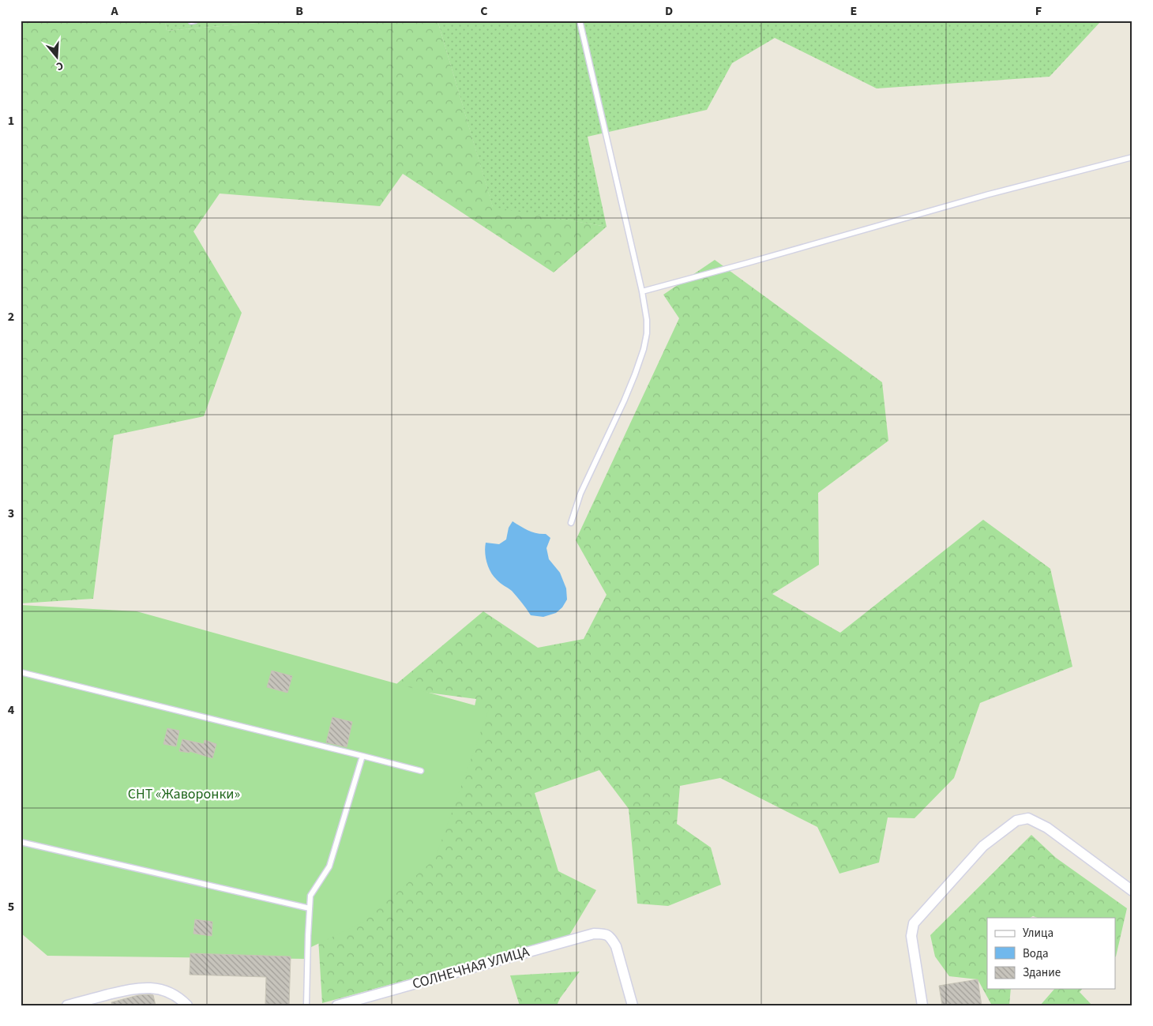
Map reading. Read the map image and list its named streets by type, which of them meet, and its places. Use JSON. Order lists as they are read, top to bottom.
{
  "streets": {
    "street": ["СОЛНЕЧНАЯ УЛИЦА"]
  },
  "parks": ["СНТ «Жаворонки»"],
  "legend": ["Улица", "Вода", "Здание"],
  "north": "bottom",
  "grid": {
    "columns": [
      "A",
      "B",
      "C",
      "D",
      "E",
      "F"
    ],
    "rows": [
      "1",
      "2",
      "3",
      "4",
      "5"
    ]
  }
}
